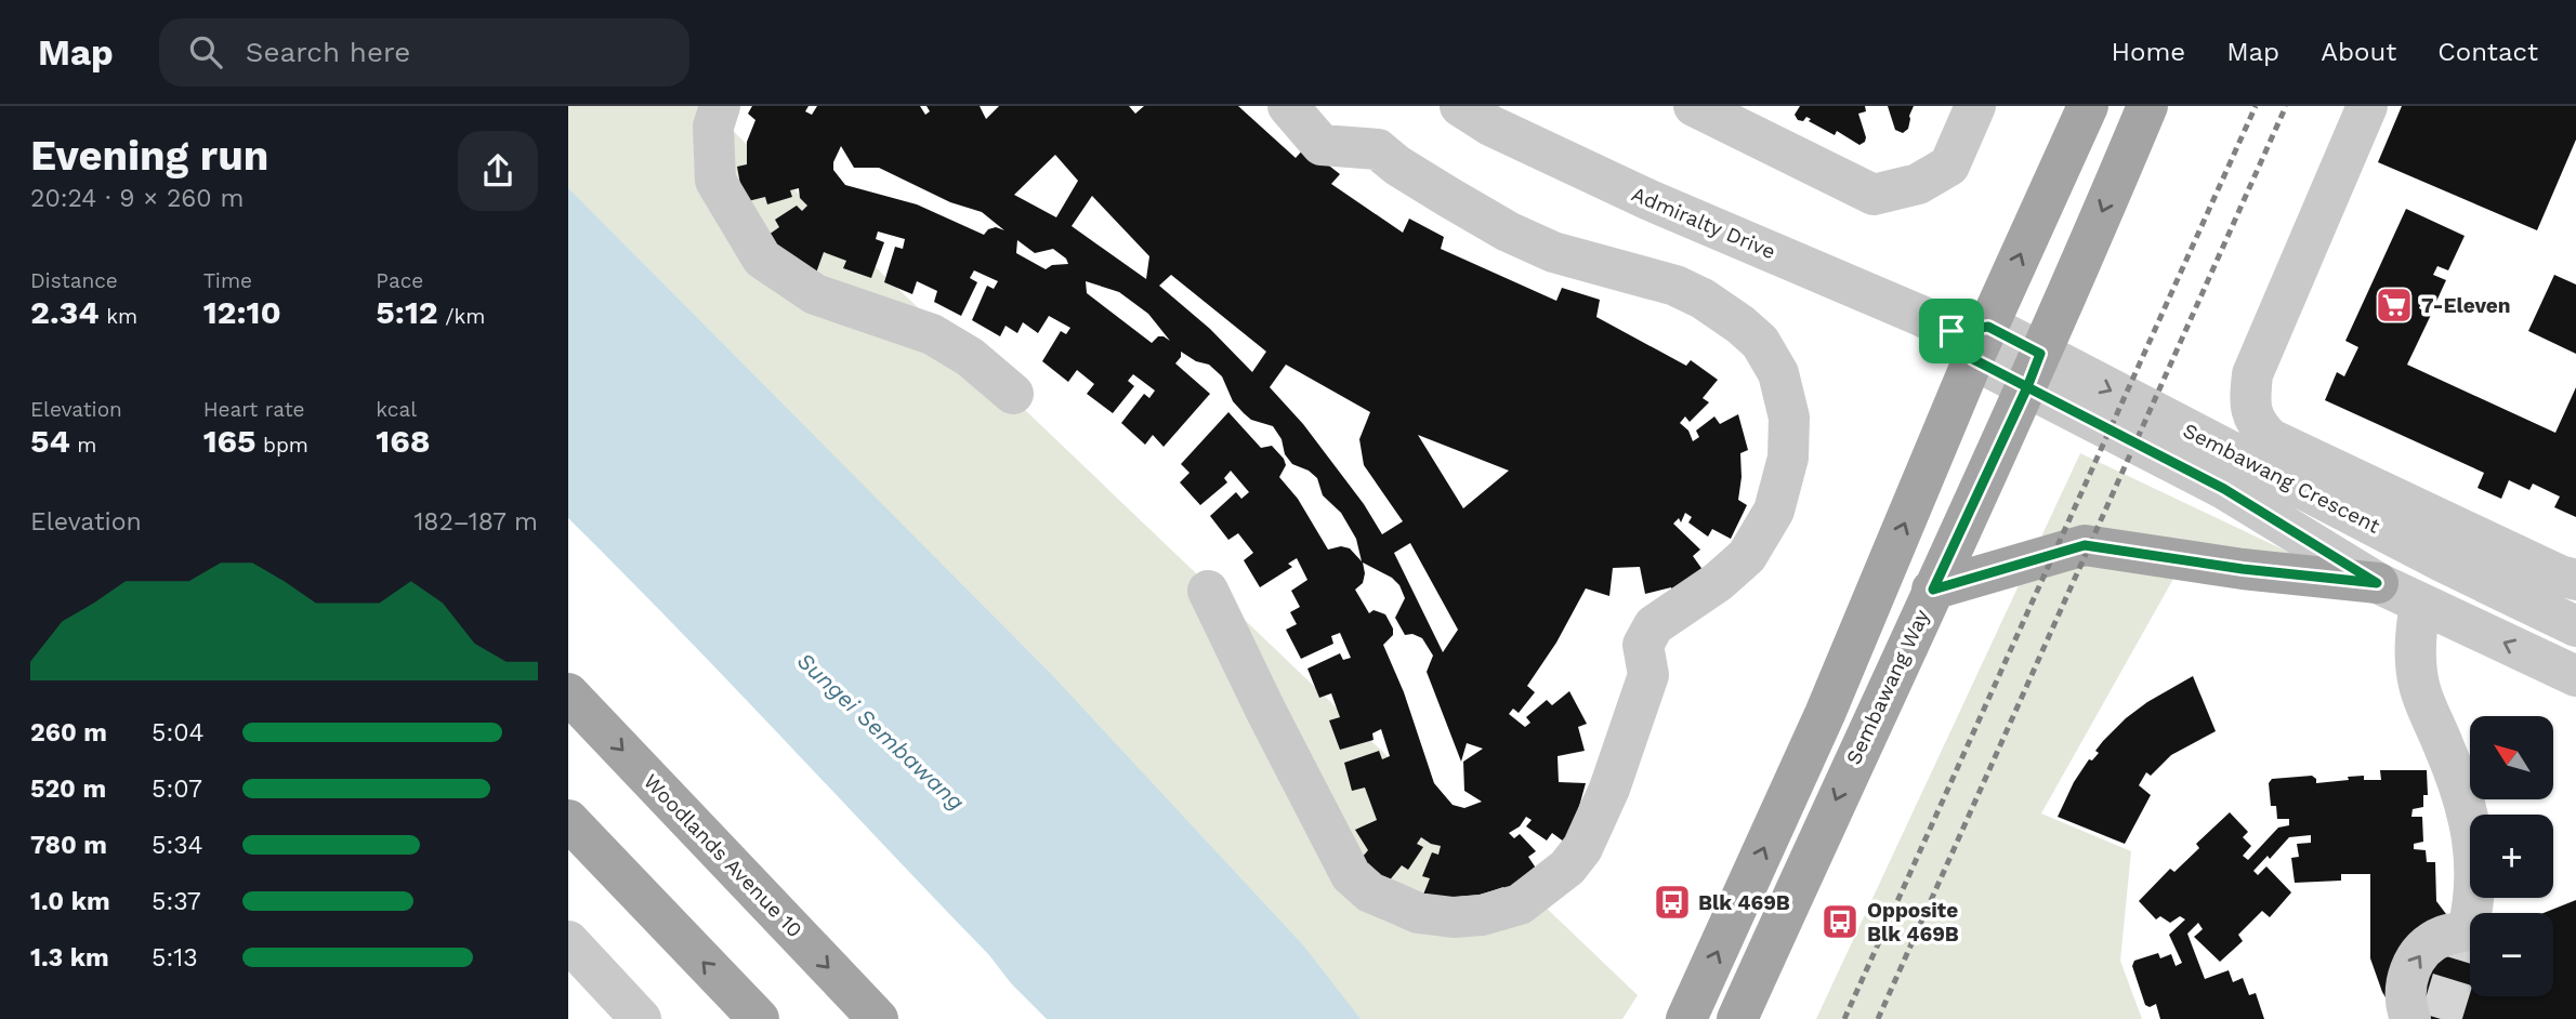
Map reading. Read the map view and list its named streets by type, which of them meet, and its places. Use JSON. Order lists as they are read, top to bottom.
{
  "streets": {
    "main road": ["Sembawang Way", "Woodlands Avenue 10"],
    "street": ["Admiralty Drive", "Sembawang Crescent"]
  },
  "crossings": [
    ["Admiralty Drive", "Sembawang Crescent"],
    ["Sembawang Crescent", "Sembawang Way"]
  ],
  "water": ["Sungei Sembawang"],
  "places": {
    "supermarket": ["7-Eleven"],
    "bus stop": ["Blk 469B", "Opposite Blk 469B"]
  },
  "north": "top left",
  "page": {
    "header": "Map",
    "search": "Search here",
    "nav": [
      "Home",
      "Map",
      "About",
      "Contact"
    ],
    "heading": ["Evening run", "20:24 · 9 × 260 m"],
    "stats": [
      ["Distance", "2.34 km"],
      ["Time", "12:10"],
      ["Pace", "5:12 /km"],
      ["Elevation", "54 m"],
      ["Heart rate", "165 bpm"],
      ["kcal", "168"]
    ],
    "chart": ["Elevation", "182–187 m"],
    "list": [
      {
        "name": "260 m",
        "note": "5:04"
      },
      {
        "name": "520 m",
        "note": "5:07"
      },
      {
        "name": "780 m",
        "note": "5:34"
      },
      {
        "name": "1.0 km",
        "note": "5:37"
      },
      {
        "name": "1.3 km",
        "note": "5:13"
      }
    ],
    "map_buttons": ["+", "−"]
  }
}
